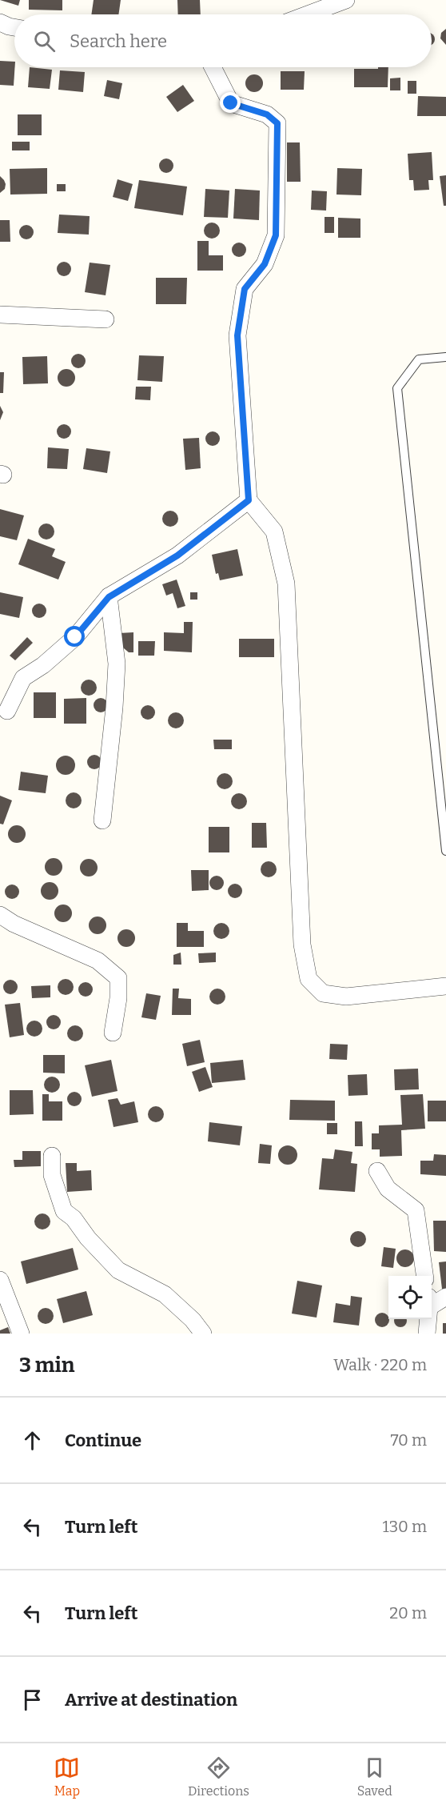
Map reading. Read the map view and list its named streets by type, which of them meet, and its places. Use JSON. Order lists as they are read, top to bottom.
{
  "page": {
    "search": "Search here",
    "heading": ["3 min", "Walk · 220 m"],
    "list": [
      ["Continue", "70 m"],
      ["Turn left", "130 m"],
      ["Turn left", "20 m"],
      "Arrive at destination"
    ],
    "nav": ["Map", "Directions", "Saved"]
  }
}
